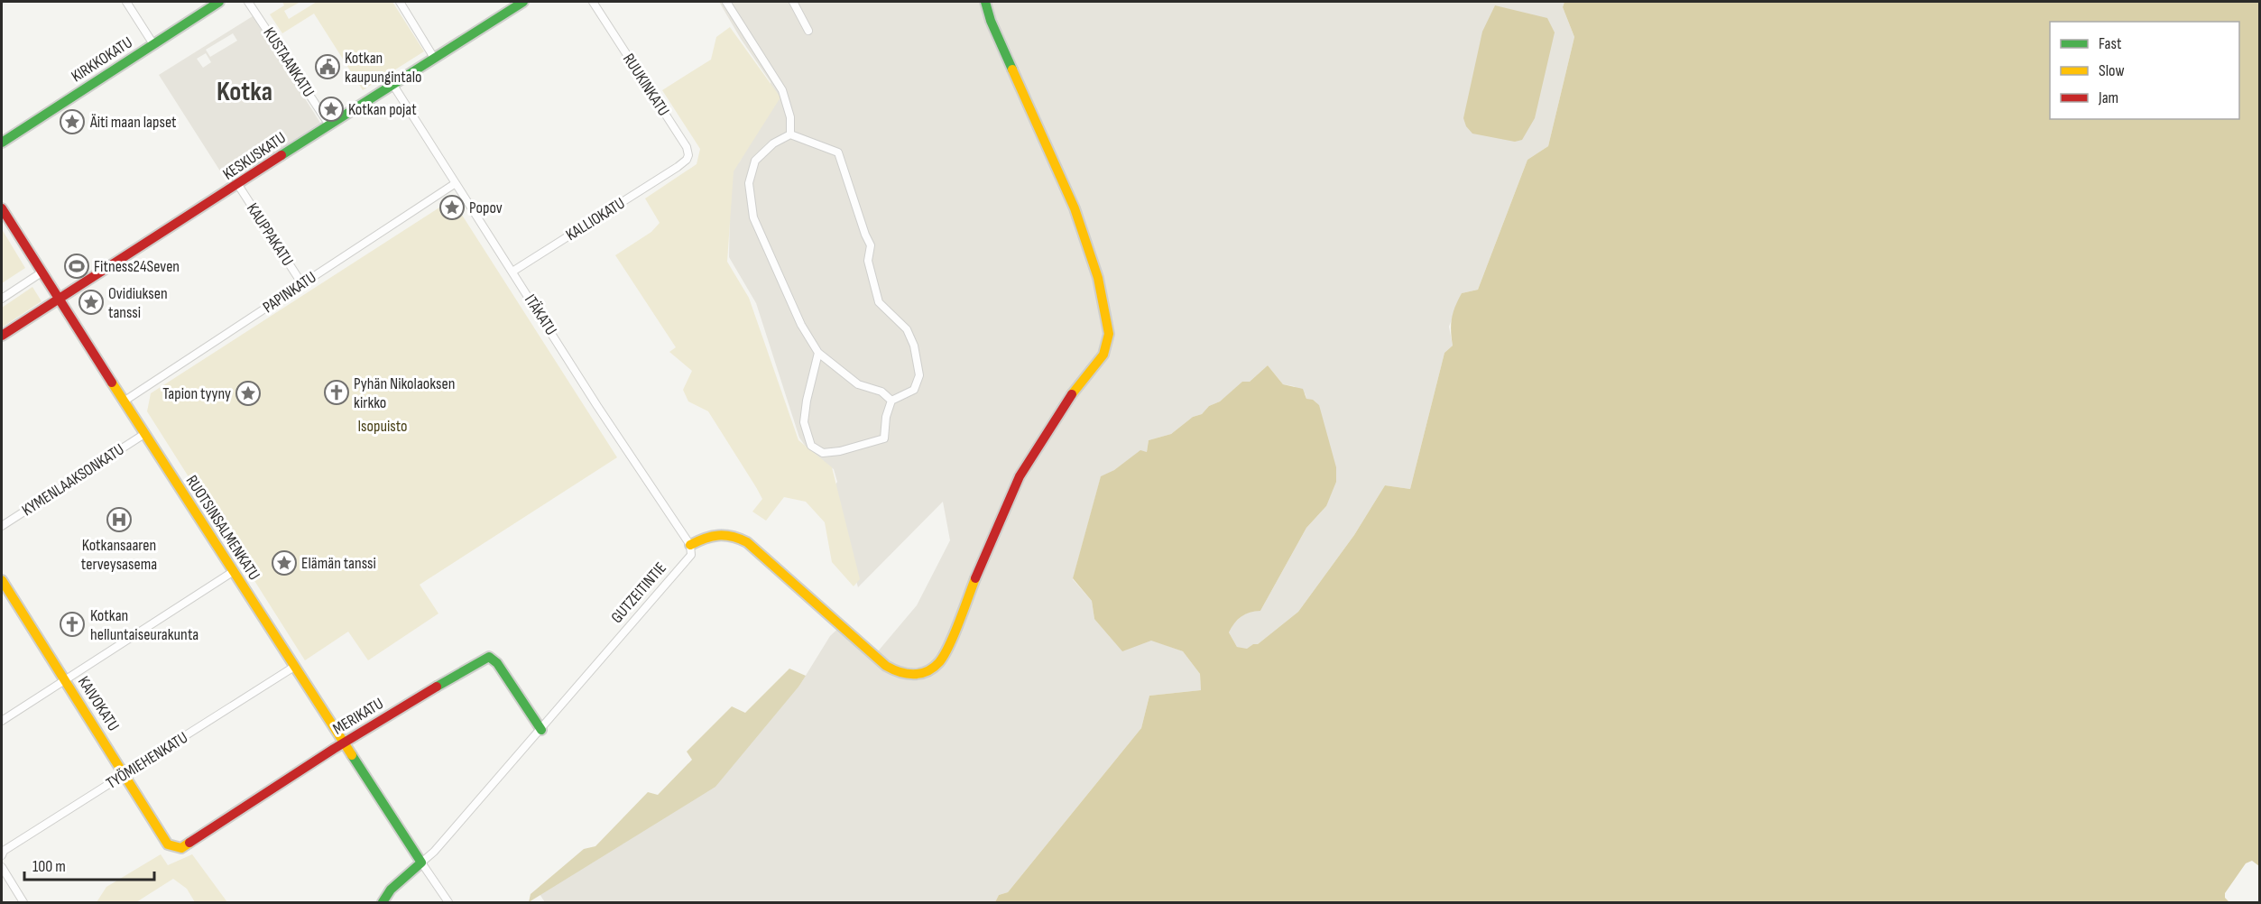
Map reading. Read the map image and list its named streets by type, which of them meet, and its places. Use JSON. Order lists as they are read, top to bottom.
{
  "streets": {
    "street": [
      "KIRKKOKATU",
      "KUSTAANKATU",
      "RUUKINKATU",
      "KESKUSKATU",
      "KALLIOKATU",
      "KAUPPAKATU",
      "PAPINKATU",
      "ITÄKATU",
      "KYMENLAAKSONKATU",
      "RUOTSINSALMENKATU",
      "GUTZEITINTIE",
      "KAIVOKATU",
      "MERIKATU",
      "TYÖMIEHENKATU"
    ]
  },
  "crossings": [
    ["KUSTAANKATU", "KESKUSKATU"],
    ["RUUKINKATU", "KALLIOKATU"],
    ["KESKUSKATU", "KAUPPAKATU"],
    ["KESKUSKATU", "ITÄKATU"],
    ["KESKUSKATU", "RUOTSINSALMENKATU"],
    ["KALLIOKATU", "ITÄKATU"],
    ["KAUPPAKATU", "PAPINKATU"],
    ["PAPINKATU", "ITÄKATU"],
    ["PAPINKATU", "RUOTSINSALMENKATU"],
    ["ITÄKATU", "GUTZEITINTIE"],
    ["KYMENLAAKSONKATU", "RUOTSINSALMENKATU"],
    ["RUOTSINSALMENKATU", "GUTZEITINTIE"],
    ["RUOTSINSALMENKATU", "MERIKATU"],
    ["RUOTSINSALMENKATU", "TYÖMIEHENKATU"],
    ["GUTZEITINTIE", "MERIKATU"],
    ["KAIVOKATU", "MERIKATU"],
    ["KAIVOKATU", "TYÖMIEHENKATU"]
  ],
  "districts": ["Kotka"],
  "parks": ["Isopuisto"],
  "places": {
    "public building": ["Kotkan kaupungintalo"],
    "place": [
      "Kotkan pojat",
      "Äiti maan lapset",
      "Popov",
      "Ovidiuksen tanssi",
      "Tapion tyyny",
      "Elämän tanssi"
    ],
    "sports": ["Fitness24Seven"],
    "church": ["Pyhän Nikolaoksen kirkko", "Kotkan helluntaiseurakunta"],
    "hospital": ["Kotkansaaren terveysasema"]
  },
  "legend": ["Fast", "Slow", "Jam"],
  "scale_bar": "100 m"
}
